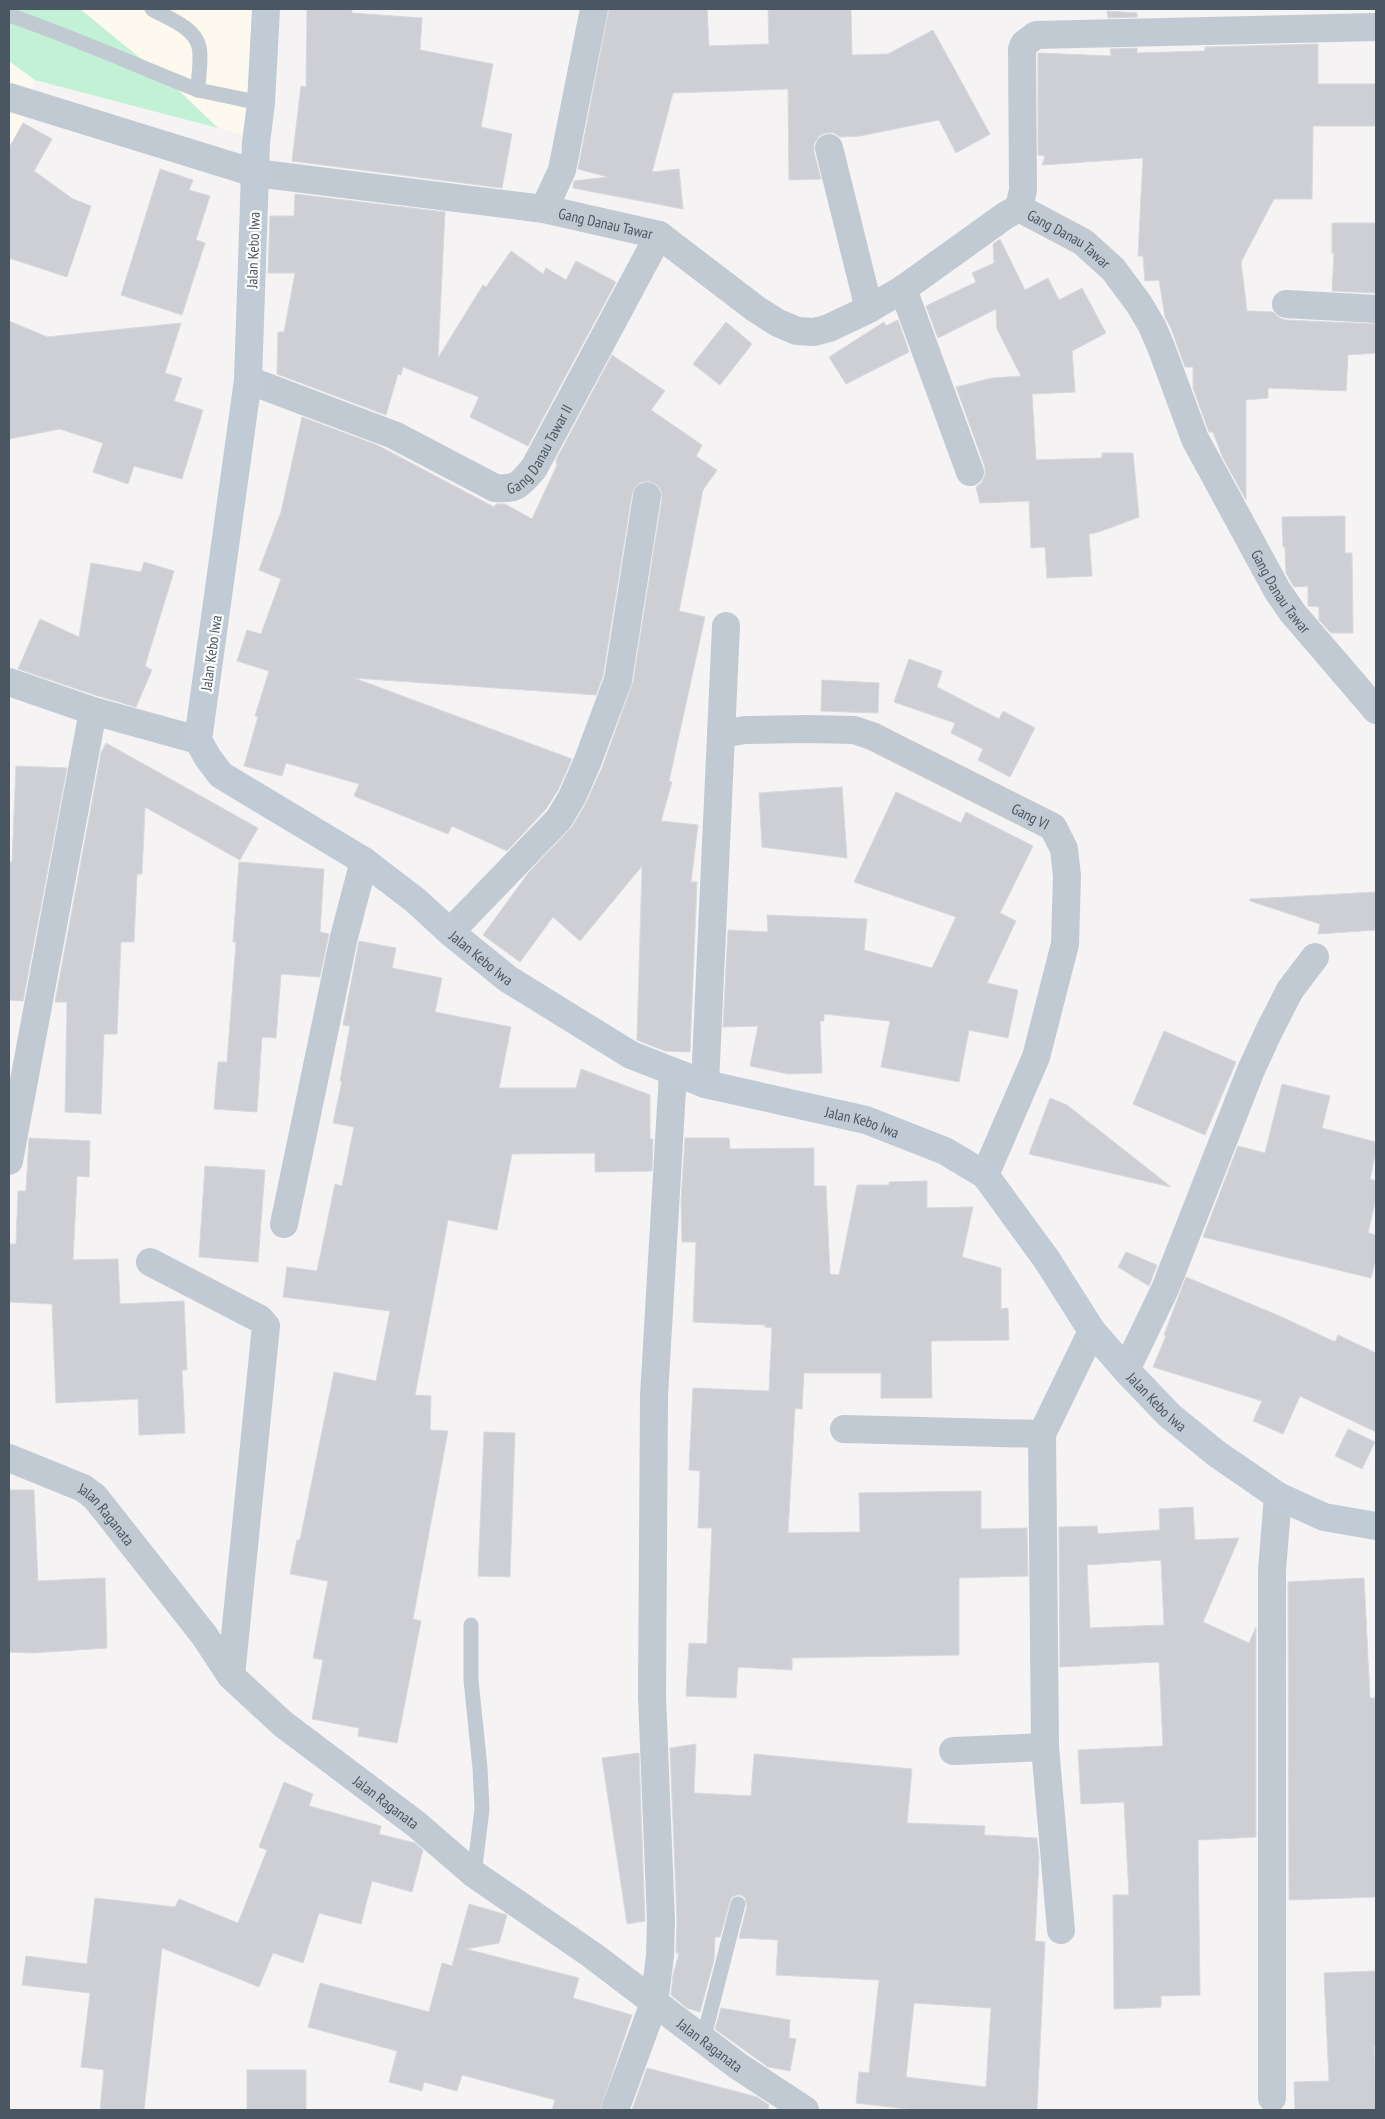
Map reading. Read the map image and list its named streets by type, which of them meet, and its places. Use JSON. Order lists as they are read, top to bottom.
{
  "streets": {
    "street": [
      "Gang Danau Tawar",
      "Jalan Kebo Iwa",
      "Gang Danau Tawar II",
      "Gang VI",
      "Jalan Raganata"
    ]
  },
  "crossings": [
    ["Gang Danau Tawar", "Jalan Kebo Iwa"],
    ["Gang Danau Tawar", "Gang Danau Tawar II"],
    ["Jalan Kebo Iwa", "Gang Danau Tawar II"],
    ["Jalan Kebo Iwa", "Gang VI"]
  ]
}
